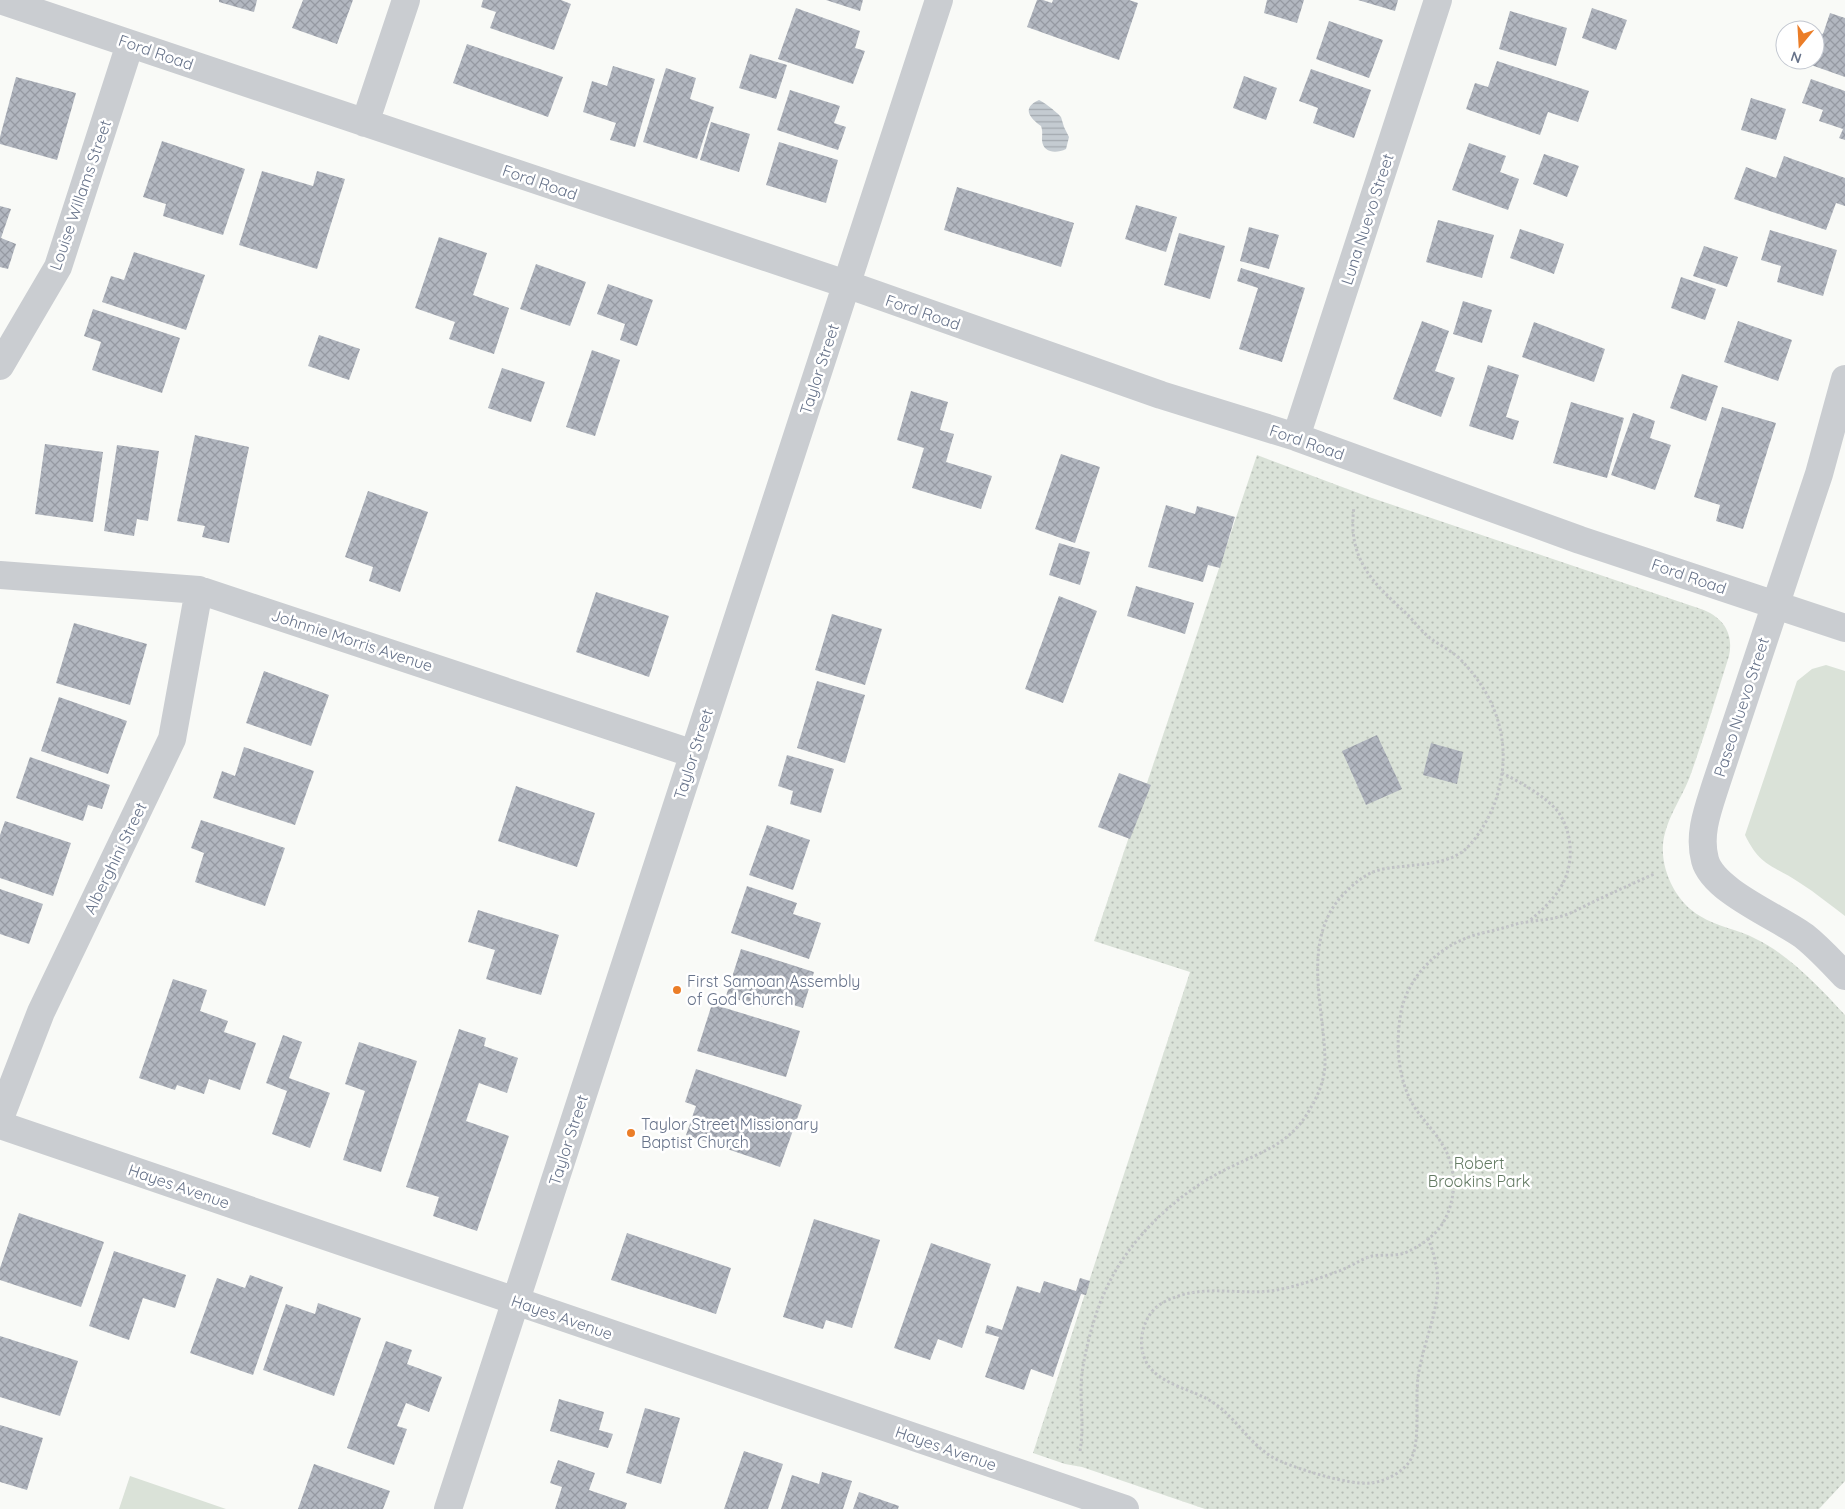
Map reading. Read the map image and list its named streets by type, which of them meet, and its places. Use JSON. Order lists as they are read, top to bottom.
{
  "streets": {
    "street": [
      "Ford Road",
      "Louise Willams Street",
      "Luna Nuevo Street",
      "Taylor Street",
      "Johnnie Morris Avenue",
      "Paseo Nuevo Street",
      "Alberghini Street",
      "Hayes Avenue"
    ]
  },
  "crossings": [
    ["Ford Road", "Louise Willams Street"],
    ["Ford Road", "Luna Nuevo Street"],
    ["Ford Road", "Taylor Street"],
    ["Ford Road", "Paseo Nuevo Street"],
    ["Taylor Street", "Johnnie Morris Avenue"],
    ["Taylor Street", "Hayes Avenue"],
    ["Johnnie Morris Avenue", "Alberghini Street"]
  ],
  "parks": ["Robert Brookins Park"],
  "places": ["First Samoan Assembly of God Church", "Taylor Street Missionary Baptist Church"],
  "north": "bottom"
}
